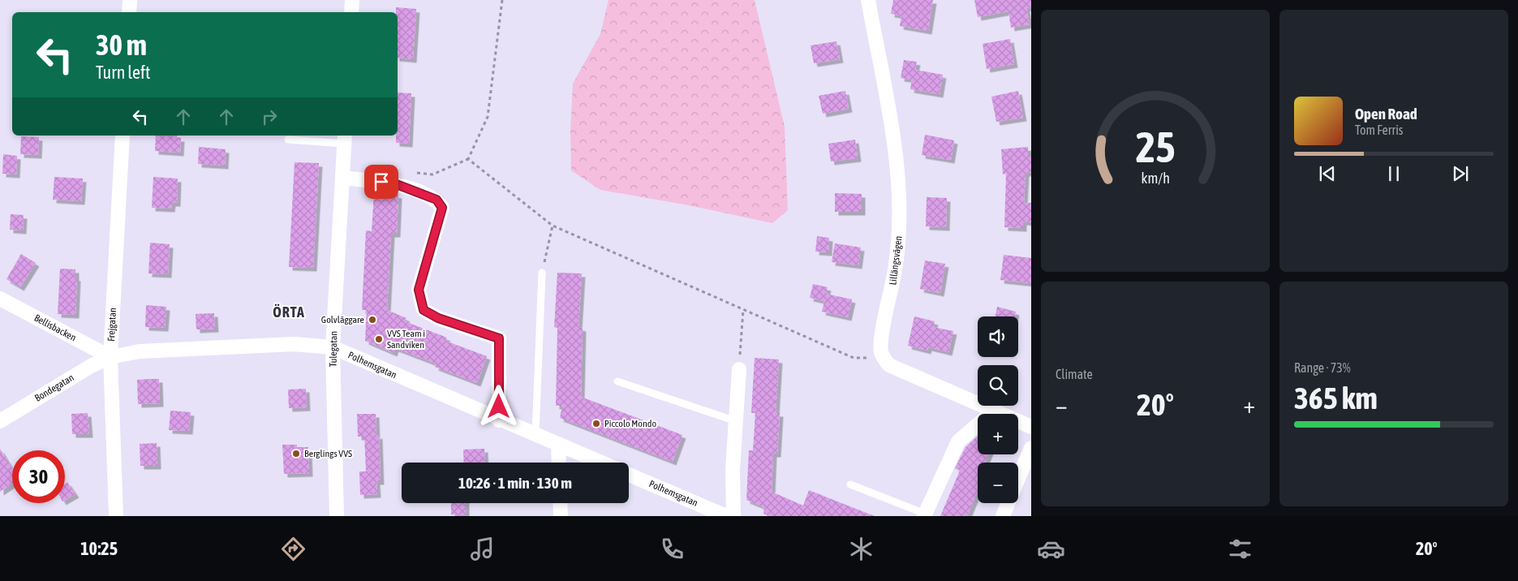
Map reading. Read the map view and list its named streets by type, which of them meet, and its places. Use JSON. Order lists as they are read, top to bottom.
{
  "streets": {
    "street": [
      "Lillängsvägen",
      "Frejgatan",
      "Bellisbacken",
      "Tulegatan",
      "Polhemsgatan",
      "Bondegatan"
    ]
  },
  "crossings": [
    ["Frejgatan", "Bellisbacken"],
    ["Frejgatan", "Polhemsgatan"],
    ["Frejgatan", "Bondegatan"],
    ["Bellisbacken", "Polhemsgatan"],
    ["Bellisbacken", "Bondegatan"],
    ["Tulegatan", "Polhemsgatan"],
    ["Polhemsgatan", "Bondegatan"]
  ],
  "districts": ["ÖRTA"],
  "places": [
    "Golvläggare",
    "VVS Team i Sandviken",
    "Piccolo Mondo",
    "Berglings VVS"
  ],
  "page": {
    "turn": ["30 m", "Turn left"],
    "song": ["Open Road", "Tom Ferris"],
    "tile": [
      "Climate",
      ["Range · 73%", "365 km"]
    ],
    "map_buttons": ["+", "−"],
    "heat": ["−", "20°", "+"],
    "limit": "30",
    "trip": "10:26 · 1 min · 130 m",
    "tabs": ["10:25", "20°"],
    "gauge": ["25", "km/h"]
  }
}
